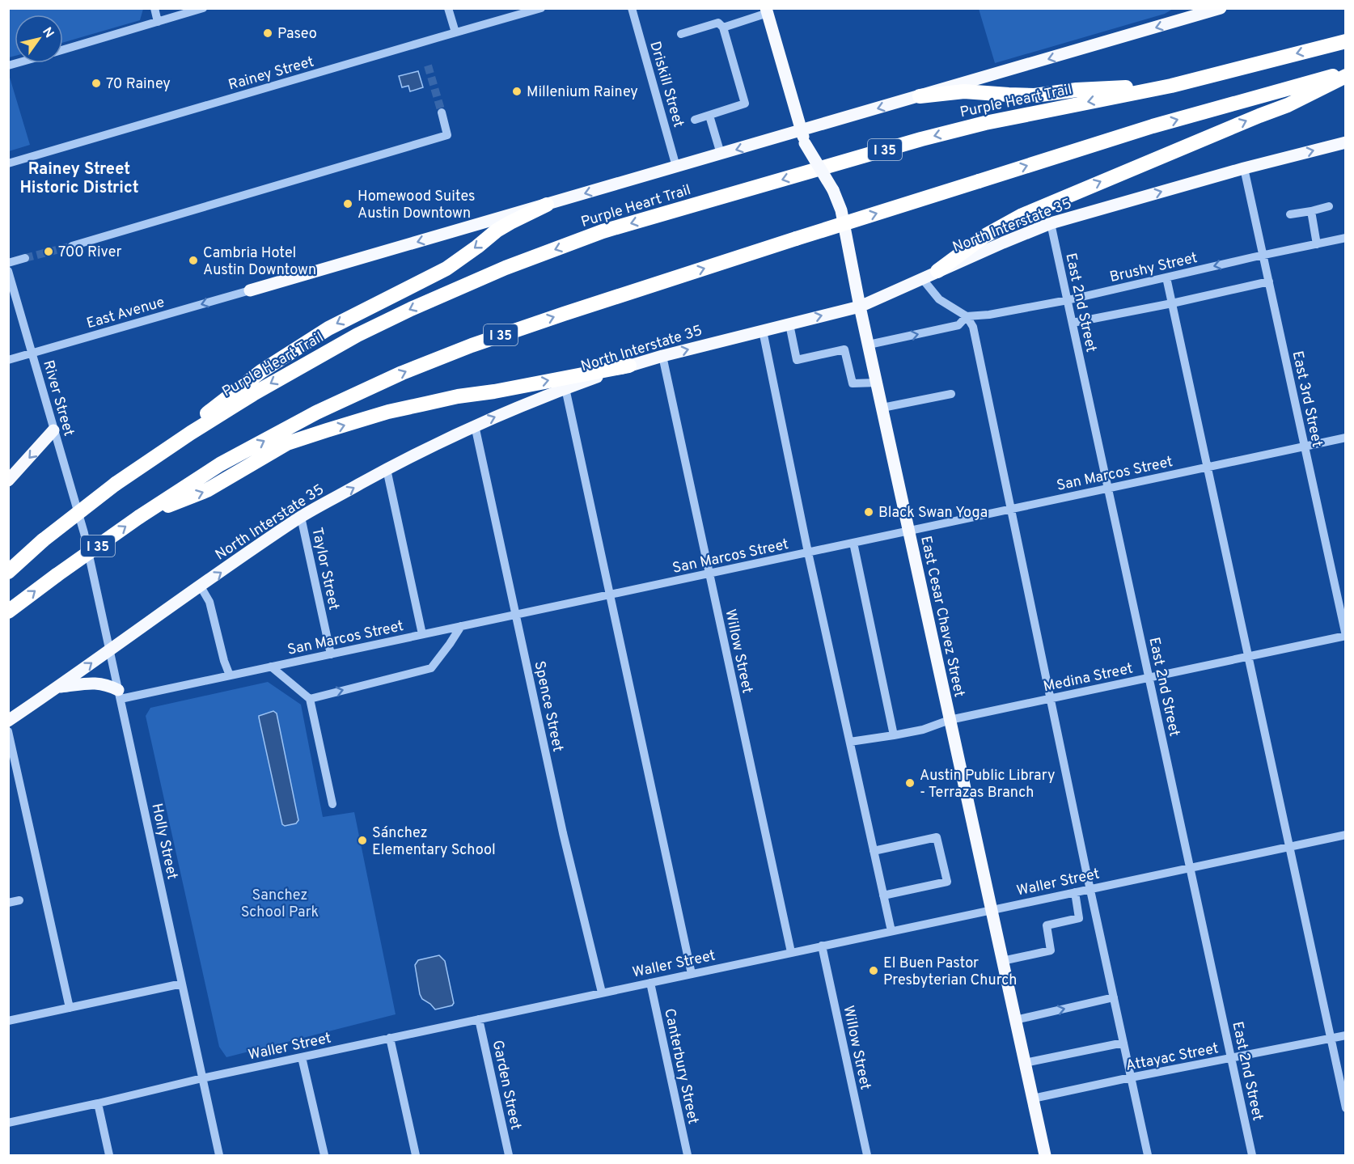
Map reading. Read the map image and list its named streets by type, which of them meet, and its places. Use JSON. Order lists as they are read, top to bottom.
{
  "streets": {
    "highway": ["Purple Heart Trail", "I 35"],
    "main road": ["North Interstate 35", "East Cesar Chavez Street"],
    "street": [
      "Rainey Street",
      "Driskill Street",
      "Brushy Street",
      "East 2nd Street",
      "East Avenue",
      "River Street",
      "East 3rd Street",
      "San Marcos Street",
      "Taylor Street",
      "Willow Street",
      "Medina Street",
      "Spence Street",
      "Holly Street",
      "Waller Street",
      "Attayac Street",
      "Canterbury Street",
      "Garden Street"
    ]
  },
  "crossings": [
    ["North Interstate 35", "East 2nd Street"],
    ["North Interstate 35", "East 3rd Street"],
    ["North Interstate 35", "Taylor Street"],
    ["North Interstate 35", "East Cesar Chavez Street"],
    ["North Interstate 35", "Willow Street"],
    ["North Interstate 35", "Spence Street"],
    ["North Interstate 35", "Holly Street"],
    ["Brushy Street", "East 2nd Street"],
    ["Brushy Street", "East 3rd Street"],
    ["Brushy Street", "East Cesar Chavez Street"],
    ["East 2nd Street", "San Marcos Street"],
    ["East 2nd Street", "Medina Street"],
    ["East 2nd Street", "Waller Street"],
    ["East 2nd Street", "Attayac Street"],
    ["East Avenue", "River Street"],
    ["River Street", "Holly Street"],
    ["East 3rd Street", "San Marcos Street"],
    ["East 3rd Street", "Medina Street"],
    ["San Marcos Street", "Taylor Street"],
    ["San Marcos Street", "East Cesar Chavez Street"],
    ["San Marcos Street", "Willow Street"],
    ["San Marcos Street", "Spence Street"],
    ["San Marcos Street", "Holly Street"],
    ["East Cesar Chavez Street", "Medina Street"],
    ["East Cesar Chavez Street", "Waller Street"],
    ["East Cesar Chavez Street", "Attayac Street"],
    ["Willow Street", "Waller Street"],
    ["Spence Street", "Waller Street"],
    ["Holly Street", "Waller Street"],
    ["Waller Street", "Canterbury Street"],
    ["Waller Street", "Garden Street"]
  ],
  "one_way": ["North Interstate 35", "East Avenue"],
  "districts": ["Rainey Street Historic District"],
  "parks": ["Sanchez School Park"],
  "places": [
    "Paseo",
    "70 Rainey",
    "Millenium Rainey",
    "Homewood Suites Austin Downtown",
    "700 River",
    "Cambria Hotel Austin Downtown",
    "Black Swan Yoga",
    "Austin Public Library - Terrazas Branch",
    "Sánchez Elementary School",
    "El Buen Pastor Presbyterian Church"
  ],
  "north": "top right"
}
